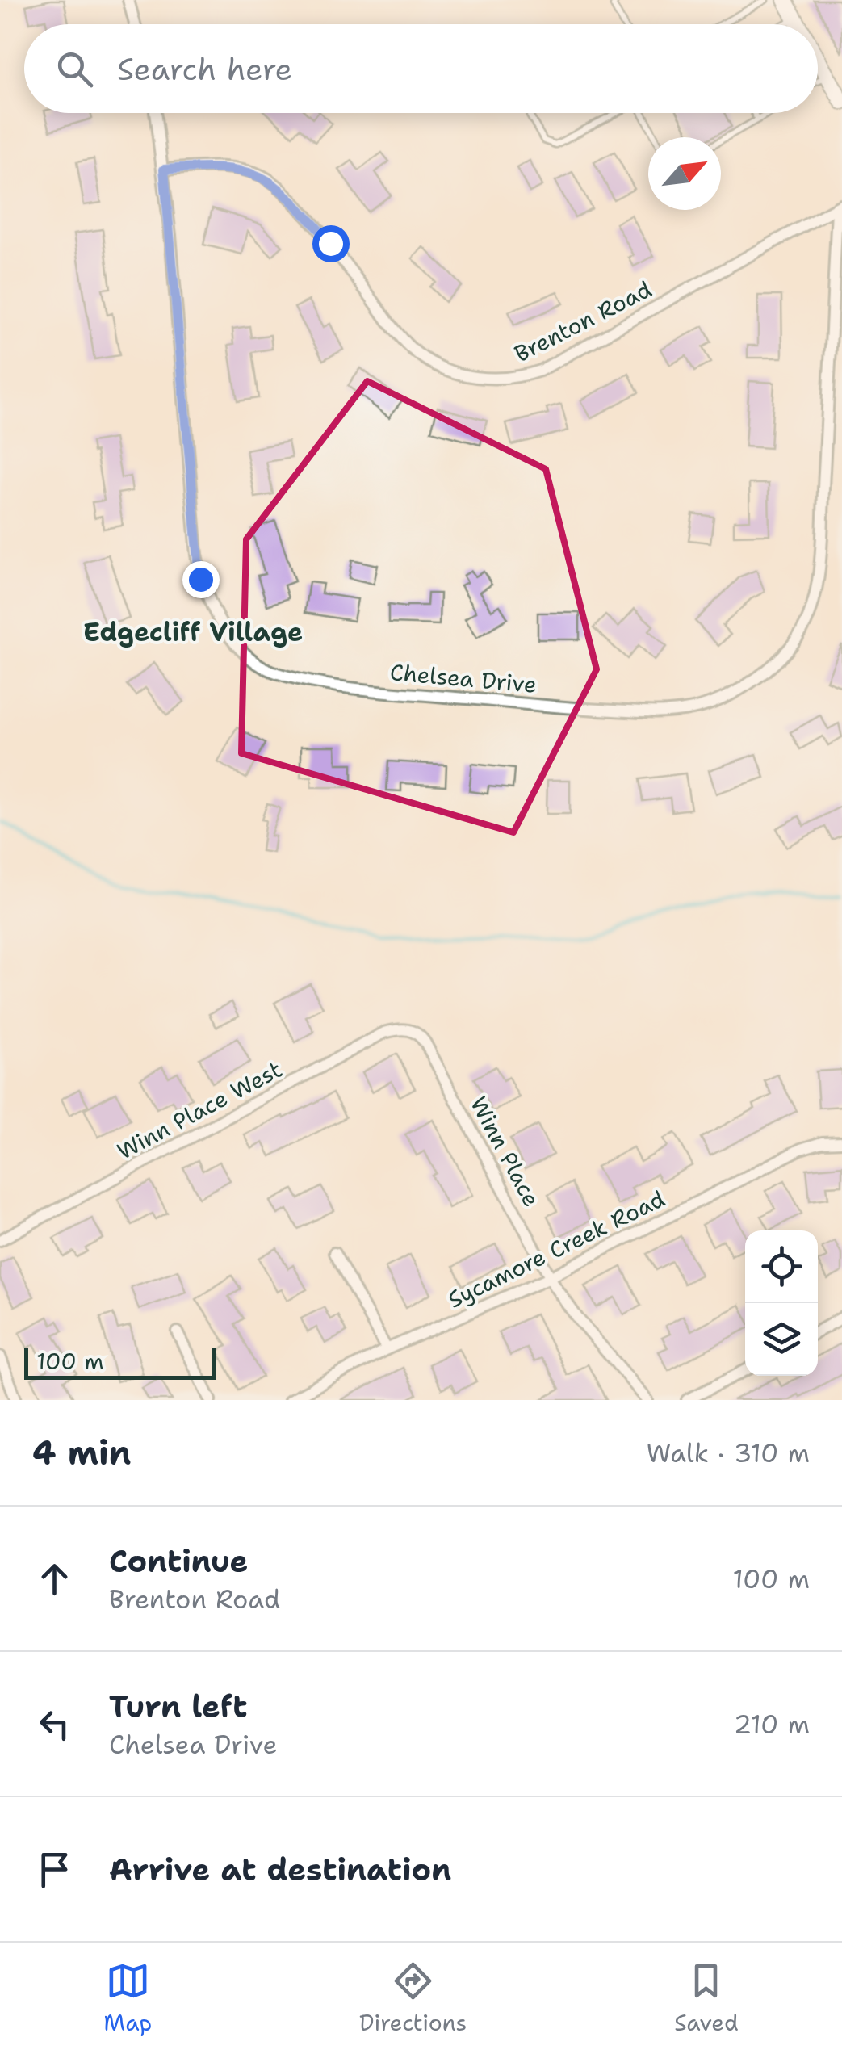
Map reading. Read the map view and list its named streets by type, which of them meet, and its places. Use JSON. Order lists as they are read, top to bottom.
{
  "streets": {
    "street": [
      "Brenton Road",
      "Chelsea Drive",
      "Winn Place West",
      "Winn Place",
      "Sycamore Creek Road"
    ]
  },
  "crossings": [
    ["Brenton Road", "Chelsea Drive"],
    ["Winn Place West", "Winn Place"],
    ["Winn Place", "Sycamore Creek Road"]
  ],
  "districts": ["Edgecliff Village"],
  "scale_bar": "100 m",
  "north": "top right",
  "page": {
    "search": "Search here",
    "scale": "100 m",
    "heading": ["4 min", "Walk · 310 m"],
    "list": [
      ["Continue", "Brenton Road", "100 m"],
      ["Turn left", "Chelsea Drive", "210 m"],
      "Arrive at destination"
    ],
    "nav": ["Map", "Directions", "Saved"]
  }
}
